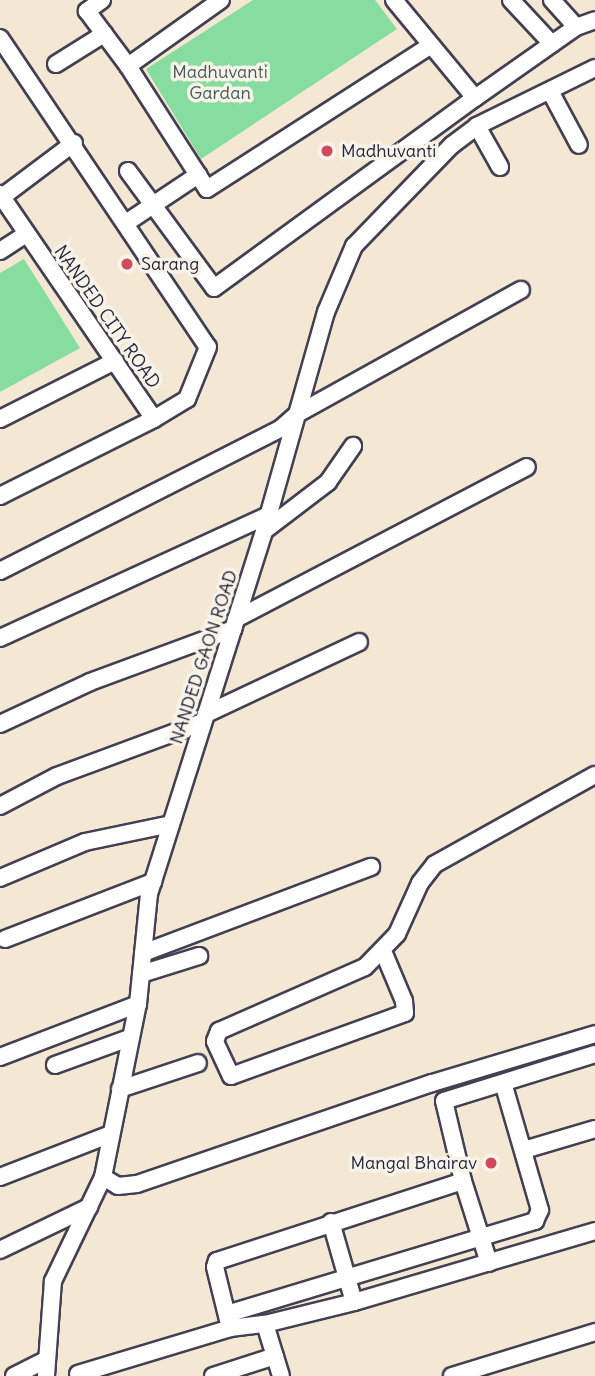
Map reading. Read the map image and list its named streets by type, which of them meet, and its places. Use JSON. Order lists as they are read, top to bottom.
{
  "streets": {
    "street": ["NANDED CITY ROAD", "NANDED GAON ROAD"]
  },
  "parks": ["Madhuvanti Gardan"],
  "places": ["Madhuvanti", "Sarang", "Mangal Bhairav"]
}
